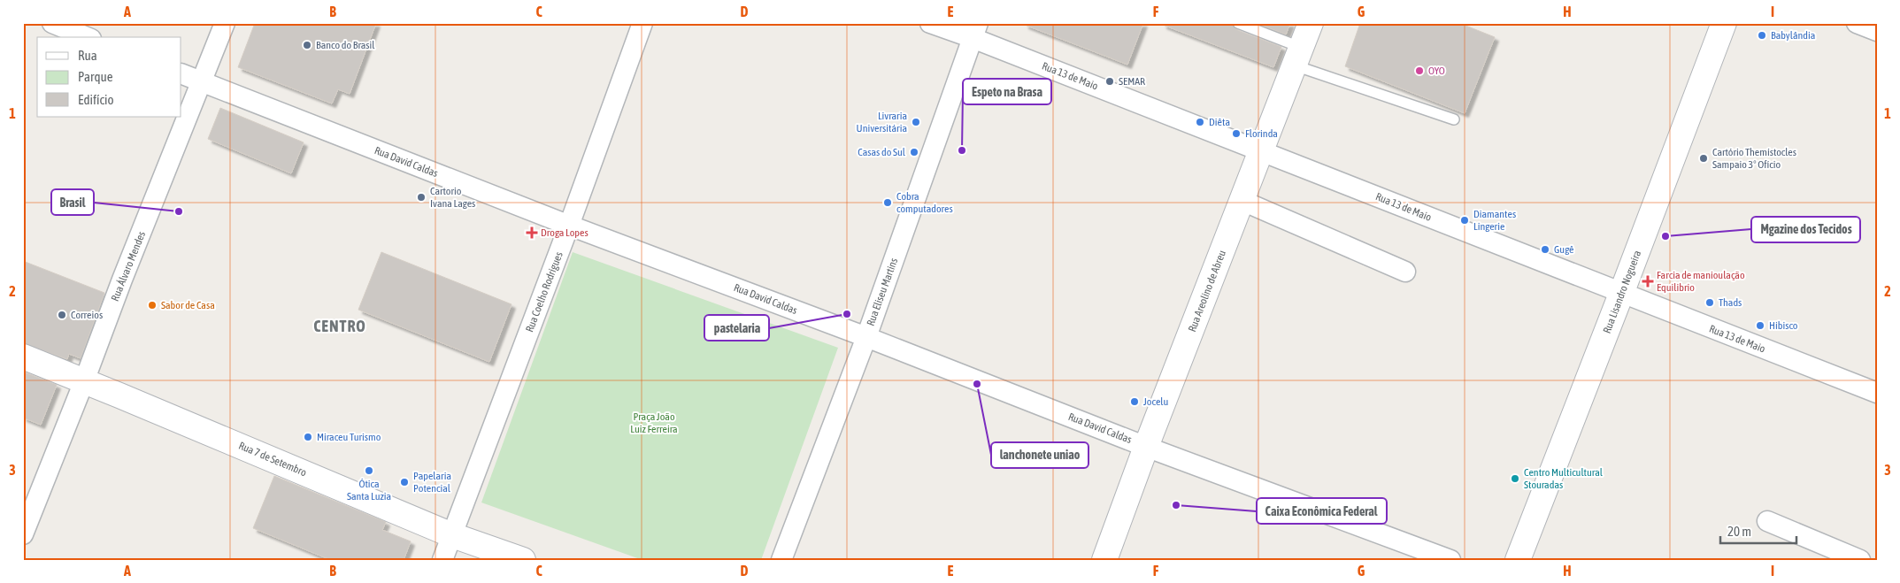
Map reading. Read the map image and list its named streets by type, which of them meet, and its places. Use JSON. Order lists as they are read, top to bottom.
{
  "streets": {
    "street": [
      "Rua 13 de Maio",
      "Rua David Caldas",
      "Rua Álvaro Mendes",
      "Rua Areolino de Abreu",
      "Rua Coelho Rodrigues",
      "Rua Eliseu Martins",
      "Rua Lisandro Nogueira",
      "Rua 7 de Setembro"
    ]
  },
  "crossings": [
    ["Rua 13 de Maio", "Rua Areolino de Abreu"],
    ["Rua 13 de Maio", "Rua Eliseu Martins"],
    ["Rua 13 de Maio", "Rua Lisandro Nogueira"],
    ["Rua David Caldas", "Rua Álvaro Mendes"],
    ["Rua David Caldas", "Rua Areolino de Abreu"],
    ["Rua David Caldas", "Rua Coelho Rodrigues"],
    ["Rua David Caldas", "Rua Eliseu Martins"],
    ["Rua Álvaro Mendes", "Rua 7 de Setembro"],
    ["Rua Coelho Rodrigues", "Rua 7 de Setembro"]
  ],
  "districts": ["CENTRO"],
  "parks": ["Praça João Luiz Ferreira"],
  "places": {
    "other": [
      "Babylândia",
      "Banco do Brasil",
      "OYO",
      "SEMAR",
      "Livraria Universitária",
      "Diêta",
      "Florinda",
      "Espeto na Brasa",
      "Casas do Sul",
      "Cartório Themístocles Sampaio 3° Ofício",
      "Cartorio Ivana Lages",
      "Cobra computadores",
      "Brasil",
      "Diamantes Lingerie",
      "Mgazine dos Tecidos",
      "Gugê",
      "Thads",
      "Sabor de Casa",
      "pastelaria",
      "Correios",
      "Hibisco",
      "lanchonete uniao",
      "Jocelu",
      "Miraceu Turismo",
      "Ótica Santa Luzia",
      "Centro Multicultural Stouradas",
      "Papelaria Potencial",
      "Caixa Econômica Federal"
    ],
    "health": ["Droga Lopes", "Farcia de manioulação Equilibrio"]
  },
  "legend": ["Rua", "Parque", "Edifício"],
  "scale_bar": "20 m",
  "grid": {
    "columns": [
      "A",
      "B",
      "C",
      "D",
      "E",
      "F",
      "G",
      "H",
      "I"
    ],
    "rows": ["1", "2", "3"]
  }
}
